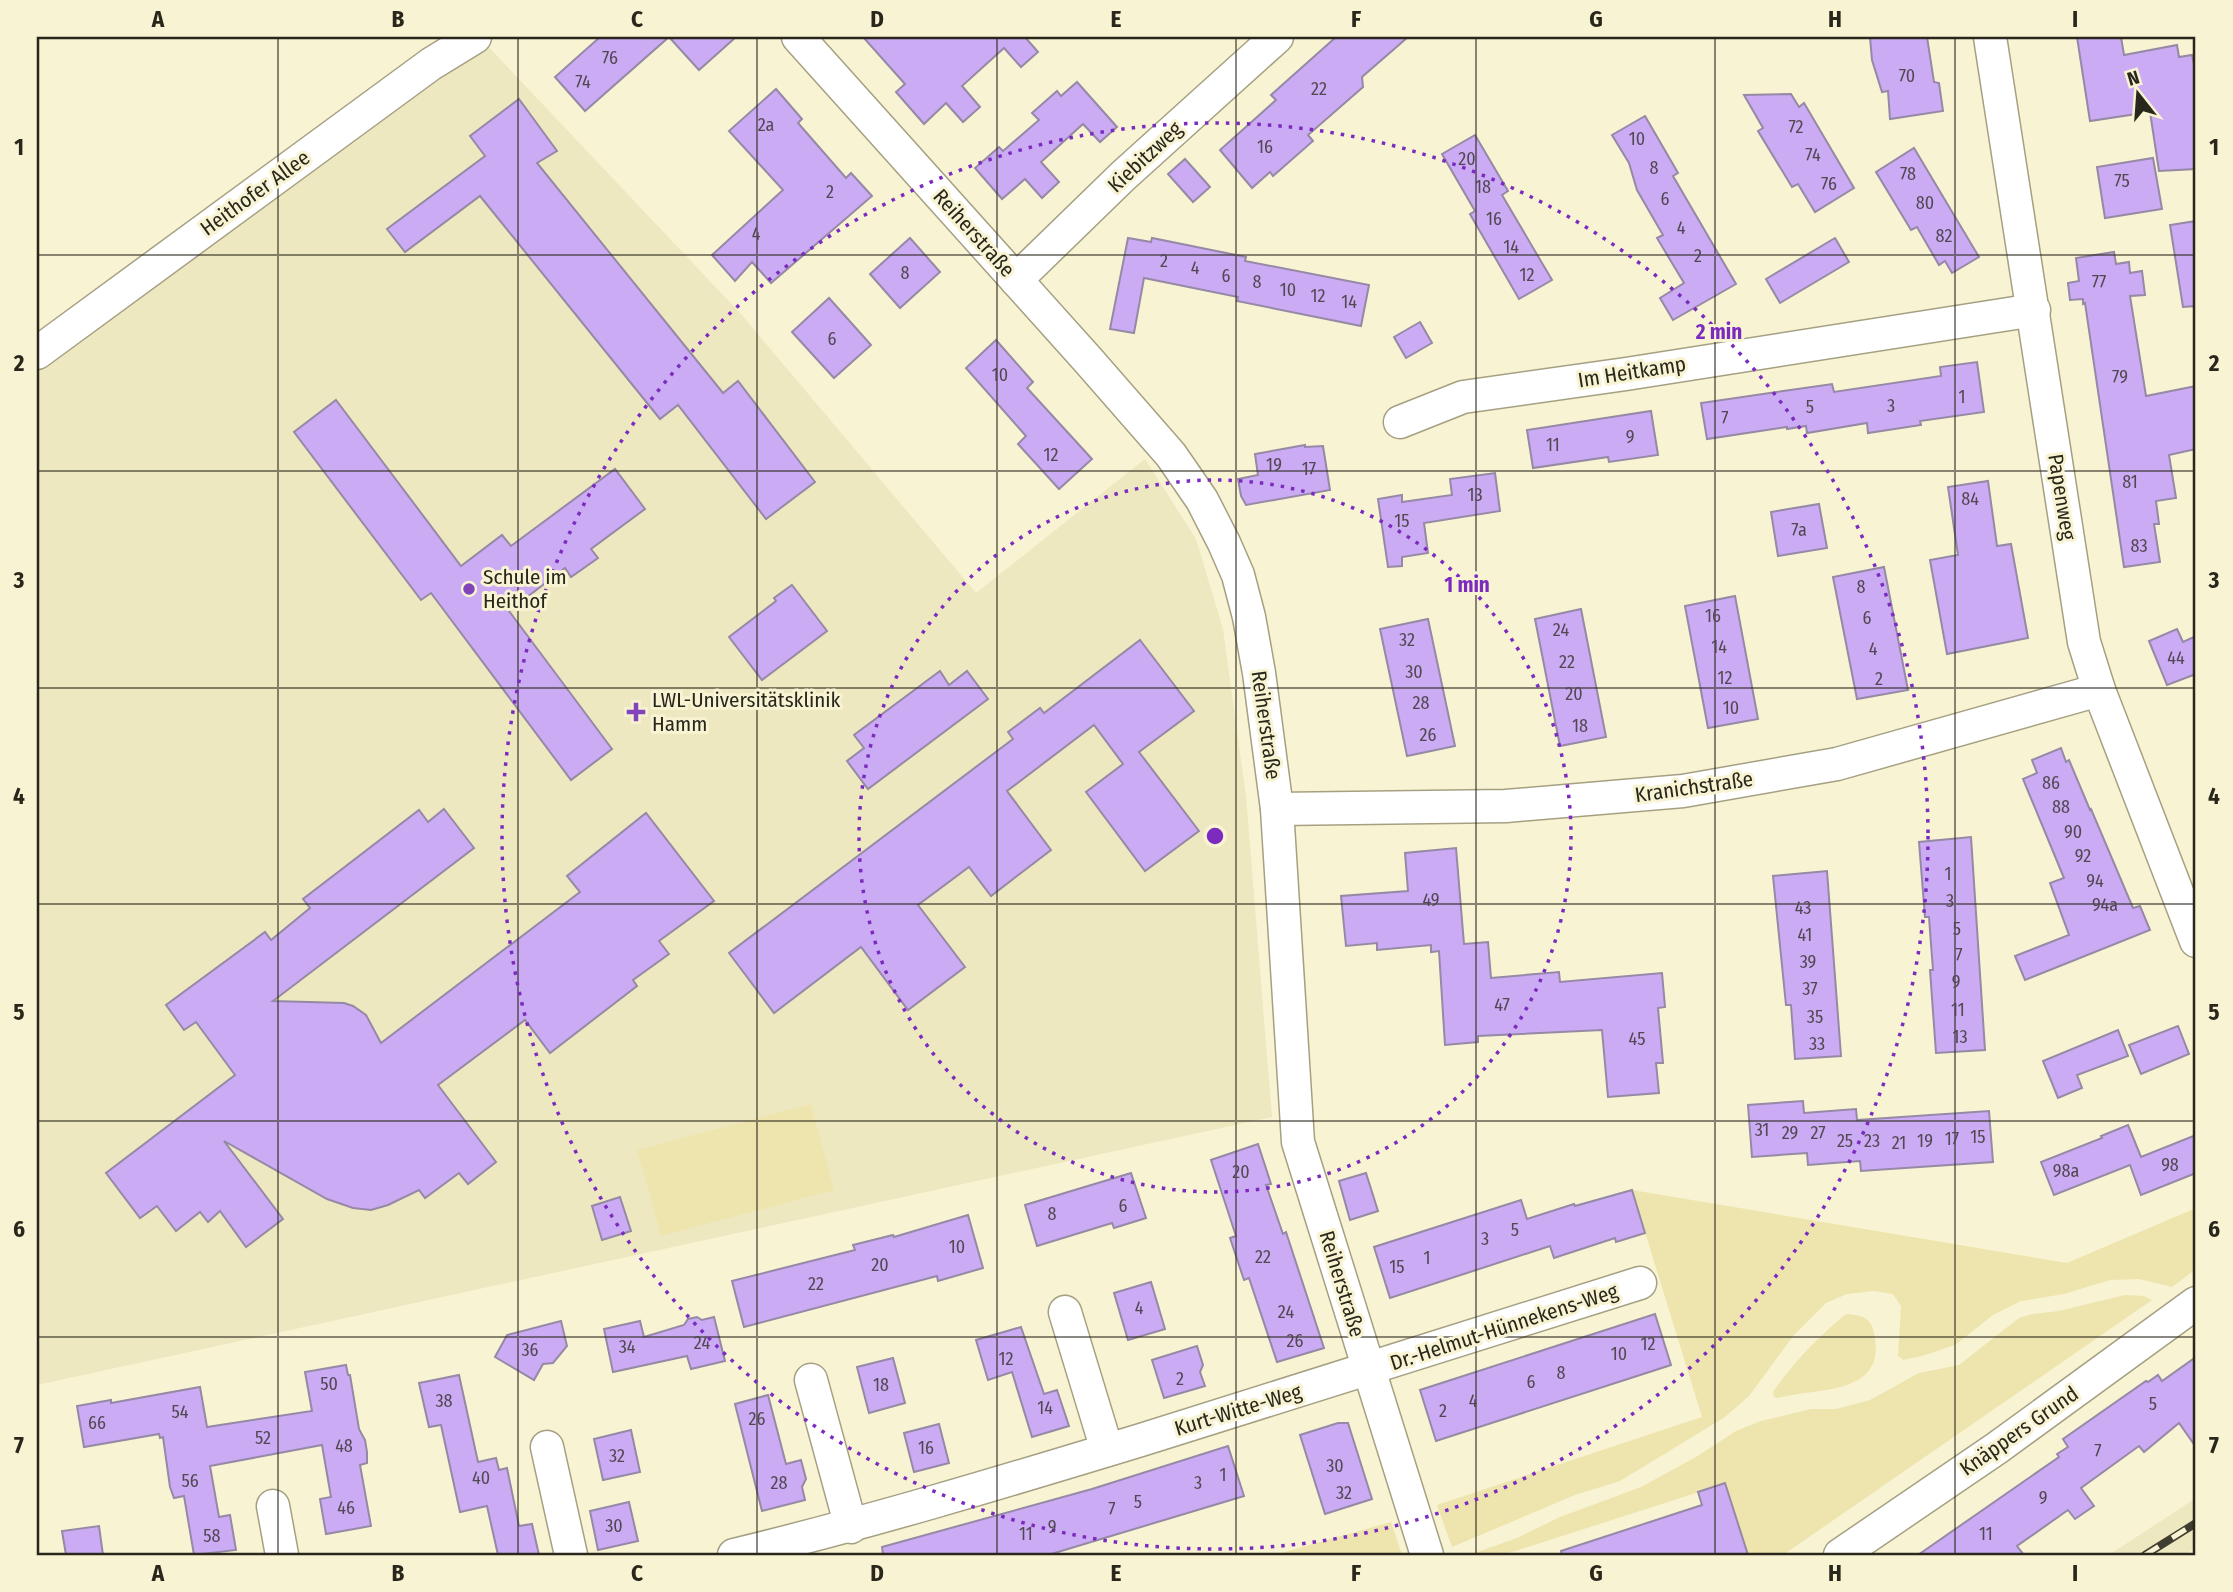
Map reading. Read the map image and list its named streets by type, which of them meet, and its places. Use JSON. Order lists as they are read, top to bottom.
{
  "streets": {
    "street": [
      "Kiebitzweg",
      "Heithofer Allee",
      "Reiherstraße",
      "Im Heitkamp",
      "Papenweg",
      "Kranichstraße",
      "Dr.-Helmut-Hünnekens-Weg",
      "Kurt-Witte-Weg",
      "Knäppers Grund"
    ]
  },
  "crossings": [
    ["Kiebitzweg", "Reiherstraße"],
    ["Reiherstraße", "Kranichstraße"],
    ["Reiherstraße", "Dr.-Helmut-Hünnekens-Weg"],
    ["Reiherstraße", "Kurt-Witte-Weg"],
    ["Im Heitkamp", "Papenweg"],
    ["Papenweg", "Kranichstraße"],
    ["Dr.-Helmut-Hünnekens-Weg", "Kurt-Witte-Weg"]
  ],
  "places": {
    "other": ["Schule im Heithof"],
    "health": ["LWL-Universitätsklinik Hamm"]
  },
  "house_numbers": [
    "76",
    "70",
    "74",
    "22",
    "2a",
    "72",
    "10",
    "16",
    "74",
    "20",
    "8",
    "78",
    "75",
    "76",
    "18",
    "2",
    "6",
    "80",
    "16",
    "4",
    "4",
    "82",
    "14",
    "2",
    "2",
    "4",
    "8",
    "12",
    "6",
    "8",
    "77",
    "10",
    "12",
    "14",
    "6",
    "10",
    "79",
    "1",
    "3",
    "5",
    "7",
    "9",
    "11",
    "12",
    "19",
    "17",
    "81",
    "13",
    "84",
    "15",
    "7a",
    "83",
    "8",
    "16",
    "6",
    "24",
    "32",
    "14",
    "4",
    "44",
    "22",
    "30",
    "12",
    "2",
    "20",
    "28",
    "10",
    "18",
    "26",
    "86",
    "88",
    "90",
    "92",
    "1",
    "94",
    "49",
    "3",
    "94a",
    "43",
    "5",
    "41",
    "7",
    "39",
    "9",
    "37",
    "47",
    "11",
    "35",
    "13",
    "45",
    "33",
    "31",
    "29",
    "27",
    "15",
    "17",
    "25",
    "23",
    "19",
    "21",
    "98",
    "98a",
    "20",
    "6",
    "8",
    "5",
    "3",
    "10",
    "22",
    "1",
    "20",
    "15",
    "22",
    "4",
    "24",
    "26",
    "24",
    "12",
    "34",
    "36",
    "10",
    "12",
    "8",
    "2",
    "6",
    "50",
    "18",
    "38",
    "4",
    "5",
    "14",
    "2",
    "54",
    "26",
    "66",
    "52",
    "48",
    "16",
    "7",
    "32",
    "30",
    "1",
    "40",
    "56",
    "28",
    "3",
    "32",
    "9",
    "5",
    "46",
    "7",
    "30",
    "9",
    "11",
    "11",
    "58"
  ],
  "north": "top",
  "grid": {
    "columns": [
      "A",
      "B",
      "C",
      "D",
      "E",
      "F",
      "G",
      "H",
      "I"
    ],
    "rows": [
      "1",
      "2",
      "3",
      "4",
      "5",
      "6",
      "7"
    ]
  },
  "rings": ["2 min", "1 min"]
}
